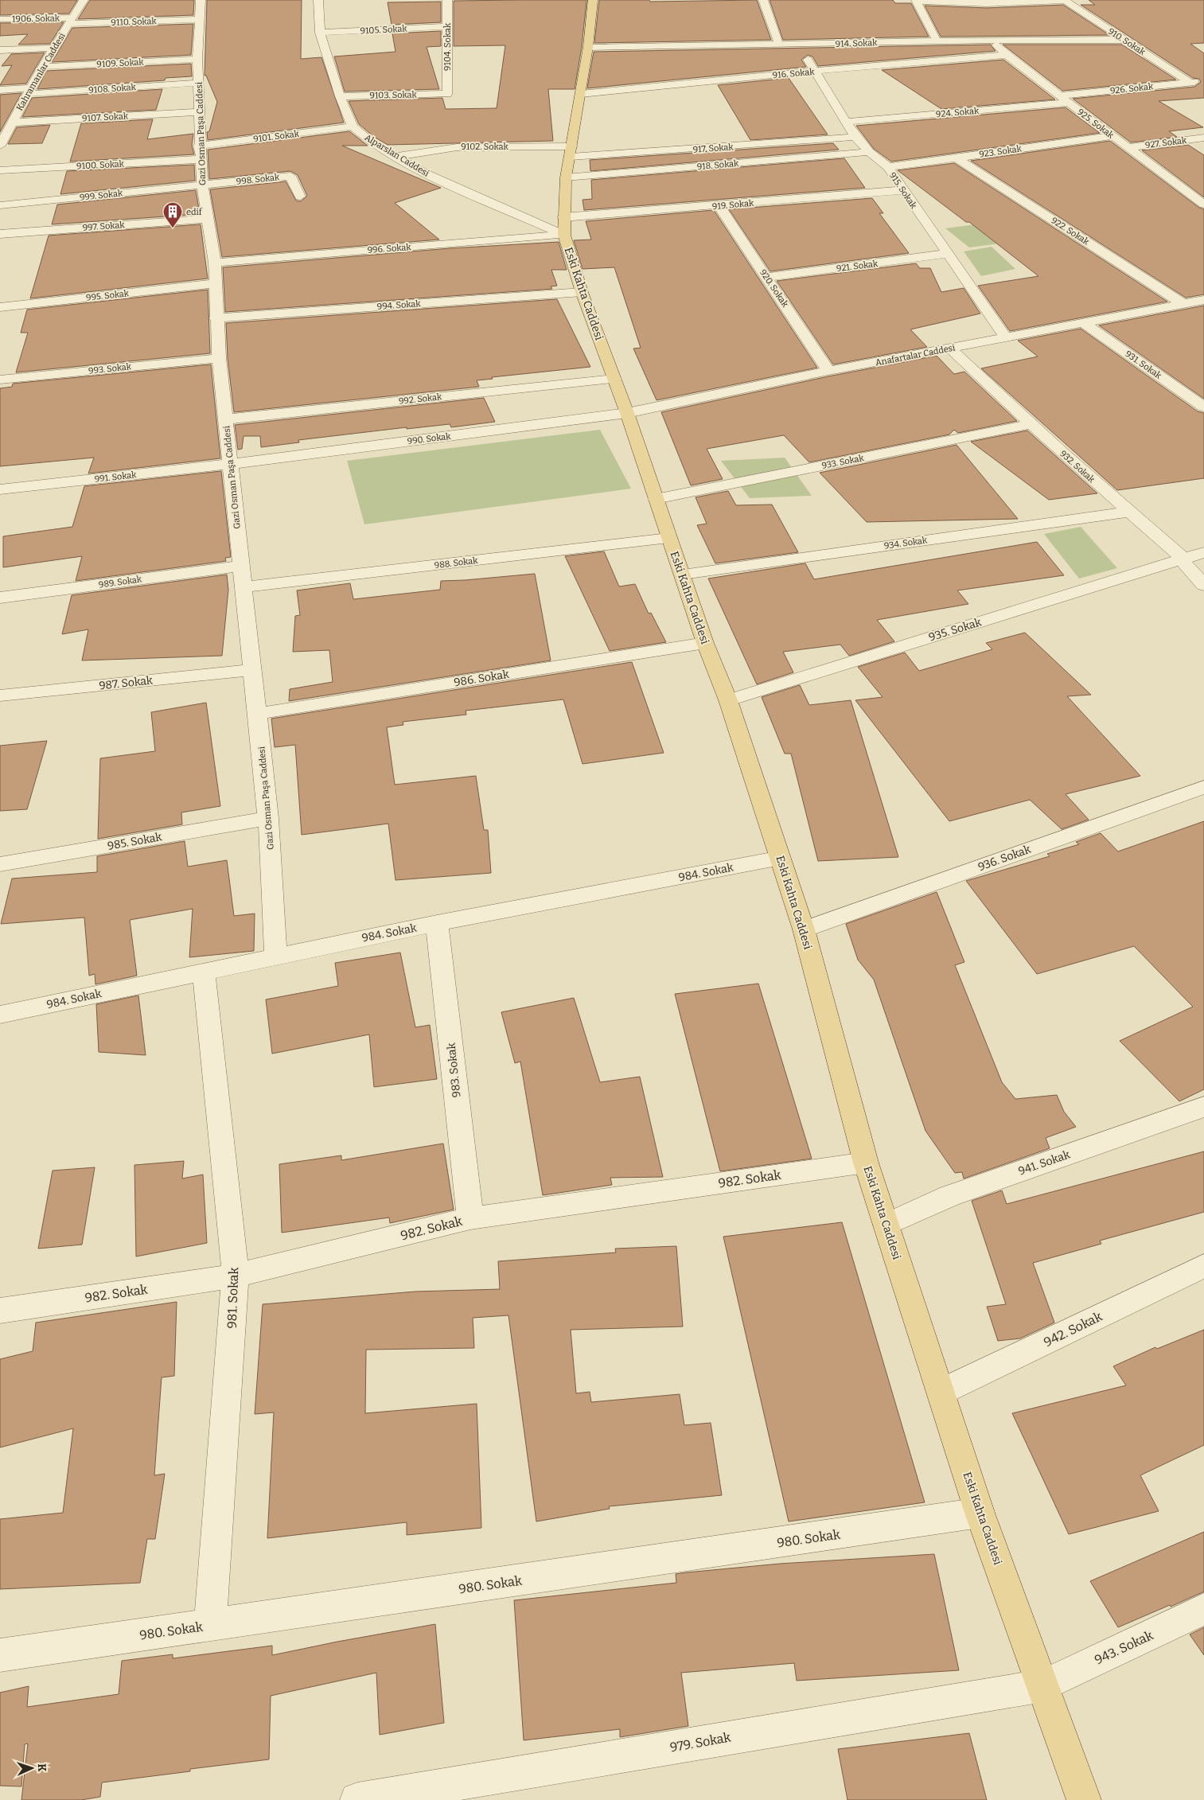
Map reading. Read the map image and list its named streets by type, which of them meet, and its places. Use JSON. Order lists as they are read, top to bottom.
{
  "streets": {
    "main road": ["Eski Kahta Caddesi"],
    "street": [
      "1906. Sokak",
      "9110. Sokak",
      "9105. Sokak",
      "910. Sokak",
      "914. Sokak",
      "9104. Sokak",
      "9109. Sokak",
      "Kahramanlar Caddesi",
      "916. Sokak",
      "9108. Sokak",
      "926. Sokak",
      "9103. Sokak",
      "924. Sokak",
      "9107. Sokak",
      "925. Sokak",
      "Gazi Osman Paşa Caddesi",
      "9101. Sokak",
      "927. Sokak",
      "9102. Sokak",
      "917. Sokak",
      "923. Sokak",
      "Alparslan Caddesi",
      "9100. Sokak",
      "918. Sokak",
      "998. Sokak",
      "915. Sokak",
      "999. Sokak",
      "919. Sokak",
      "997. Sokak",
      "922. Sokak",
      "996. Sokak",
      "921. Sokak",
      "920. Sokak",
      "995. Sokak",
      "994. Sokak",
      "Anafartalar Caddesi",
      "931. Sokak",
      "993. Sokak",
      "992. Sokak",
      "990. Sokak",
      "933. Sokak",
      "932. Sokak",
      "991. Sokak",
      "934. Sokak",
      "988. Sokak",
      "989. Sokak",
      "935. Sokak",
      "986. Sokak",
      "987. Sokak",
      "985. Sokak",
      "936. Sokak",
      "984. Sokak",
      "983. Sokak",
      "941. Sokak",
      "982. Sokak",
      "981. Sokak",
      "942. Sokak",
      "980. Sokak",
      "943. Sokak",
      "979. Sokak"
    ]
  },
  "crossings": [
    ["1906. Sokak", "9110. Sokak"],
    ["1906. Sokak", "Kahramanlar Caddesi"],
    ["9110. Sokak", "Kahramanlar Caddesi"],
    ["9110. Sokak", "Gazi Osman Paşa Caddesi"],
    ["9105. Sokak", "9104. Sokak"],
    ["9105. Sokak", "Alparslan Caddesi"],
    ["910. Sokak", "914. Sokak"],
    ["910. Sokak", "926. Sokak"],
    ["914. Sokak", "925. Sokak"],
    ["914. Sokak", "915. Sokak"],
    ["914. Sokak", "Eski Kahta Caddesi"],
    ["9104. Sokak", "9103. Sokak"],
    ["9109. Sokak", "Kahramanlar Caddesi"],
    ["9109. Sokak", "Gazi Osman Paşa Caddesi"],
    ["Kahramanlar Caddesi", "9108. Sokak"],
    ["Kahramanlar Caddesi", "9107. Sokak"],
    ["916. Sokak", "925. Sokak"],
    ["916. Sokak", "915. Sokak"],
    ["916. Sokak", "Eski Kahta Caddesi"],
    ["9108. Sokak", "Gazi Osman Paşa Caddesi"],
    ["926. Sokak", "925. Sokak"],
    ["9103. Sokak", "Alparslan Caddesi"],
    ["924. Sokak", "925. Sokak"],
    ["924. Sokak", "915. Sokak"],
    ["9107. Sokak", "Gazi Osman Paşa Caddesi"],
    ["925. Sokak", "927. Sokak"],
    ["925. Sokak", "923. Sokak"],
    ["Gazi Osman Paşa Caddesi", "9101. Sokak"],
    ["Gazi Osman Paşa Caddesi", "9100. Sokak"],
    ["Gazi Osman Paşa Caddesi", "998. Sokak"],
    ["Gazi Osman Paşa Caddesi", "999. Sokak"],
    ["Gazi Osman Paşa Caddesi", "997. Sokak"],
    ["Gazi Osman Paşa Caddesi", "996. Sokak"],
    ["Gazi Osman Paşa Caddesi", "995. Sokak"],
    ["Gazi Osman Paşa Caddesi", "994. Sokak"],
    ["Gazi Osman Paşa Caddesi", "993. Sokak"],
    ["Gazi Osman Paşa Caddesi", "992. Sokak"],
    ["Gazi Osman Paşa Caddesi", "990. Sokak"],
    ["Gazi Osman Paşa Caddesi", "991. Sokak"],
    ["Gazi Osman Paşa Caddesi", "988. Sokak"],
    ["Gazi Osman Paşa Caddesi", "989. Sokak"],
    ["Gazi Osman Paşa Caddesi", "986. Sokak"],
    ["Gazi Osman Paşa Caddesi", "987. Sokak"],
    ["Gazi Osman Paşa Caddesi", "985. Sokak"],
    ["Gazi Osman Paşa Caddesi", "984. Sokak"],
    ["9101. Sokak", "Alparslan Caddesi"],
    ["9101. Sokak", "9100. Sokak"],
    ["9102. Sokak", "917. Sokak"],
    ["9102. Sokak", "Alparslan Caddesi"],
    ["9102. Sokak", "918. Sokak"],
    ["9102. Sokak", "Eski Kahta Caddesi"],
    ["917. Sokak", "918. Sokak"],
    ["917. Sokak", "915. Sokak"],
    ["917. Sokak", "Eski Kahta Caddesi"],
    ["923. Sokak", "915. Sokak"],
    ["923. Sokak", "922. Sokak"],
    ["Alparslan Caddesi", "919. Sokak"],
    ["Alparslan Caddesi", "996. Sokak"],
    ["Alparslan Caddesi", "Eski Kahta Caddesi"],
    ["918. Sokak", "915. Sokak"],
    ["918. Sokak", "Eski Kahta Caddesi"],
    ["998. Sokak", "999. Sokak"],
    ["915. Sokak", "919. Sokak"],
    ["915. Sokak", "921. Sokak"],
    ["915. Sokak", "Anafartalar Caddesi"],
    ["919. Sokak", "996. Sokak"],
    ["919. Sokak", "920. Sokak"],
    ["919. Sokak", "Eski Kahta Caddesi"],
    ["922. Sokak", "Anafartalar Caddesi"],
    ["996. Sokak", "Eski Kahta Caddesi"],
    ["921. Sokak", "920. Sokak"],
    ["920. Sokak", "Anafartalar Caddesi"],
    ["Eski Kahta Caddesi", "994. Sokak"],
    ["Eski Kahta Caddesi", "Anafartalar Caddesi"],
    ["Eski Kahta Caddesi", "992. Sokak"],
    ["Eski Kahta Caddesi", "990. Sokak"],
    ["Eski Kahta Caddesi", "933. Sokak"],
    ["Eski Kahta Caddesi", "934. Sokak"],
    ["Eski Kahta Caddesi", "988. Sokak"],
    ["Eski Kahta Caddesi", "935. Sokak"],
    ["Eski Kahta Caddesi", "986. Sokak"],
    ["Eski Kahta Caddesi", "936. Sokak"],
    ["Eski Kahta Caddesi", "984. Sokak"],
    ["Eski Kahta Caddesi", "941. Sokak"],
    ["Eski Kahta Caddesi", "982. Sokak"],
    ["Eski Kahta Caddesi", "942. Sokak"],
    ["Eski Kahta Caddesi", "980. Sokak"],
    ["Eski Kahta Caddesi", "943. Sokak"],
    ["Eski Kahta Caddesi", "979. Sokak"],
    ["Anafartalar Caddesi", "931. Sokak"],
    ["Anafartalar Caddesi", "990. Sokak"],
    ["Anafartalar Caddesi", "932. Sokak"],
    ["990. Sokak", "991. Sokak"],
    ["933. Sokak", "932. Sokak"],
    ["932. Sokak", "934. Sokak"],
    ["932. Sokak", "935. Sokak"],
    ["984. Sokak", "983. Sokak"],
    ["984. Sokak", "981. Sokak"],
    ["983. Sokak", "982. Sokak"],
    ["982. Sokak", "981. Sokak"],
    ["981. Sokak", "980. Sokak"],
    ["943. Sokak", "979. Sokak"]
  ],
  "places": {
    "building": ["edif"]
  },
  "north": "right"
}
